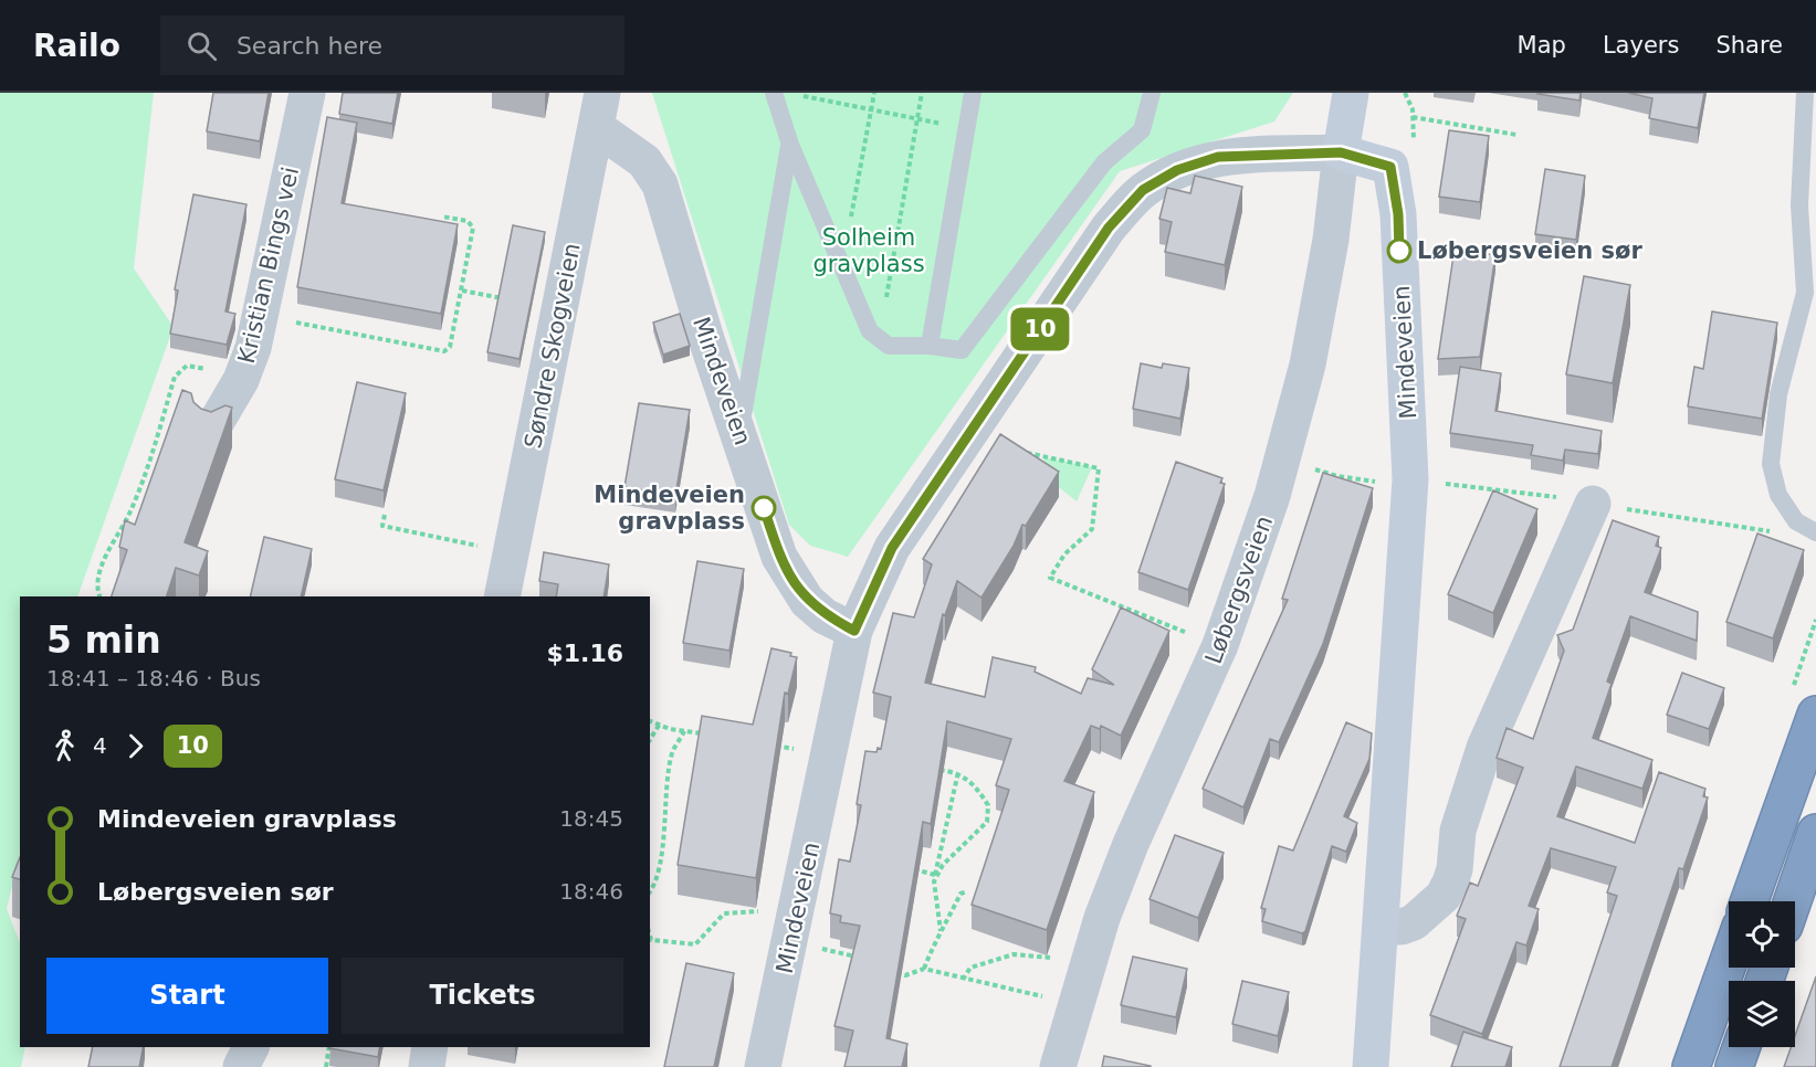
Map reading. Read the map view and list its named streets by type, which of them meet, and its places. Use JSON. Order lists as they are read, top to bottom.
{
  "streets": {
    "street": [
      "Kristian Bings vei",
      "Søndre Skogveien",
      "Mindeveien",
      "Løbergsveien"
    ]
  },
  "crossings": [
    ["Søndre Skogveien", "Mindeveien"],
    ["Mindeveien", "Løbergsveien"]
  ],
  "parks": ["Solheim gravplass"],
  "places": ["Løbergsveien sør", "Mindeveien gravplass"],
  "lines": ["bus line 10"],
  "page": {
    "header": "Railo",
    "search": "Search here",
    "nav": ["Map", "Layers", "Share"],
    "on_map": "10",
    "heading": ["5 min", "18:41 – 18:46 · Bus", "$1.16"],
    "legs": ["4", "10"],
    "list": [
      {
        "name": "Mindeveien gravplass",
        "value": "18:45"
      },
      {
        "name": "Løbergsveien sør",
        "value": "18:46"
      }
    ],
    "buttons": ["Start", "Tickets"]
  }
}
